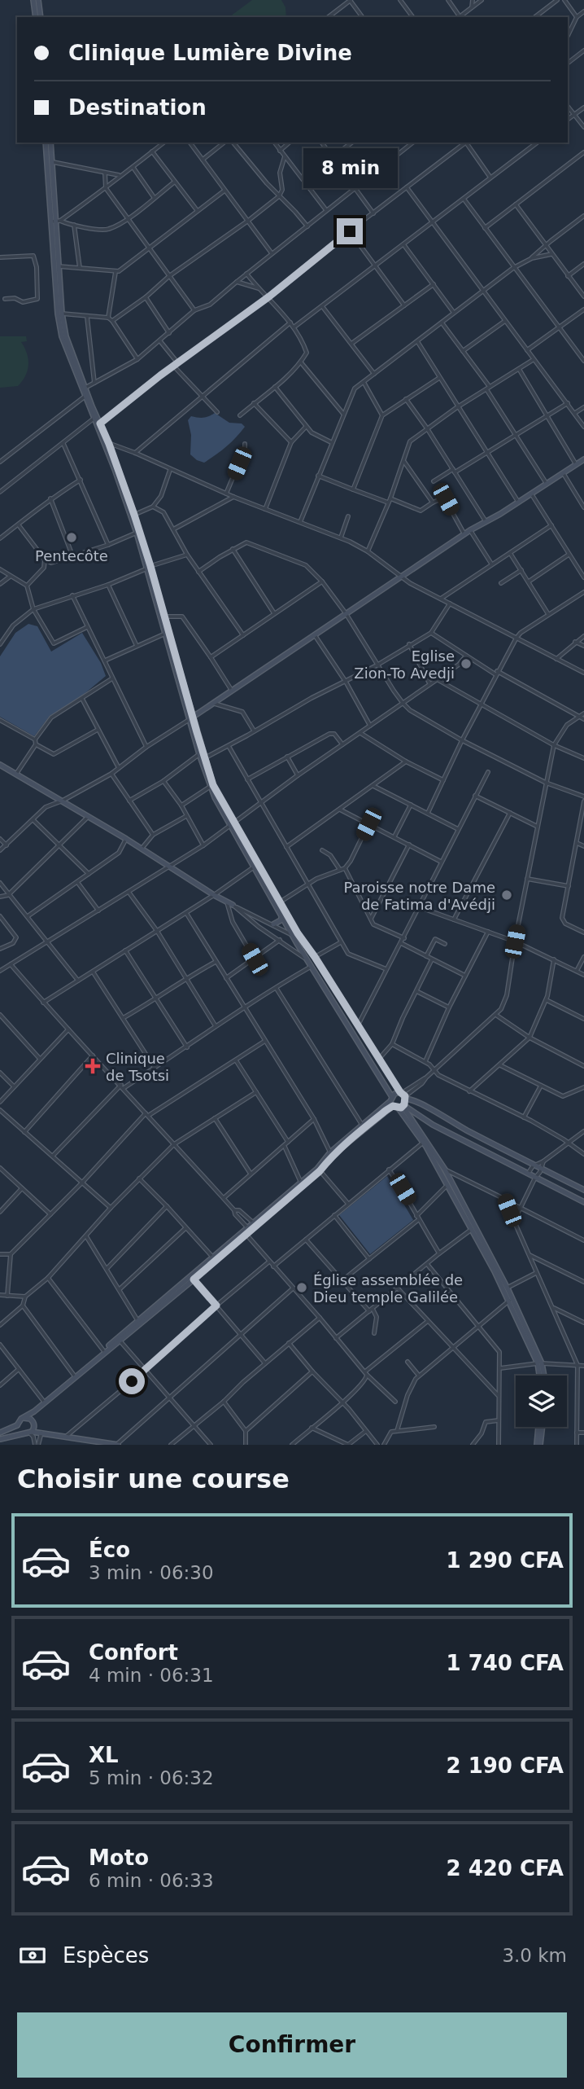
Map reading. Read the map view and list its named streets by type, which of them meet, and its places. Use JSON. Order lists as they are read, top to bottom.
{
  "places": {
    "other": [
      "Pentecôte",
      "Eglise Zion-To Avedji",
      "Paroisse notre Dame de Fatima d'Avédji",
      "Église assemblée de Dieu temple Galilée"
    ],
    "health": ["Clinique de Tsotsi"]
  },
  "page": {
    "banner": ["Clinique Lumière Divine", "Destination"],
    "bubble": "8 min",
    "heading": "Choisir une course",
    "list": [
      {
        "name": "Éco",
        "note": "3 min · 06:30",
        "value": "1 290 CFA"
      },
      {
        "name": "Confort",
        "note": "4 min · 06:31",
        "value": "1 740 CFA"
      },
      {
        "name": "XL",
        "note": "5 min · 06:32",
        "value": "2 190 CFA"
      },
      {
        "name": "Moto",
        "note": "6 min · 06:33",
        "value": "2 420 CFA"
      }
    ],
    "pay": ["Espèces", "3.0 km"],
    "buttons": "Confirmer"
  }
}
